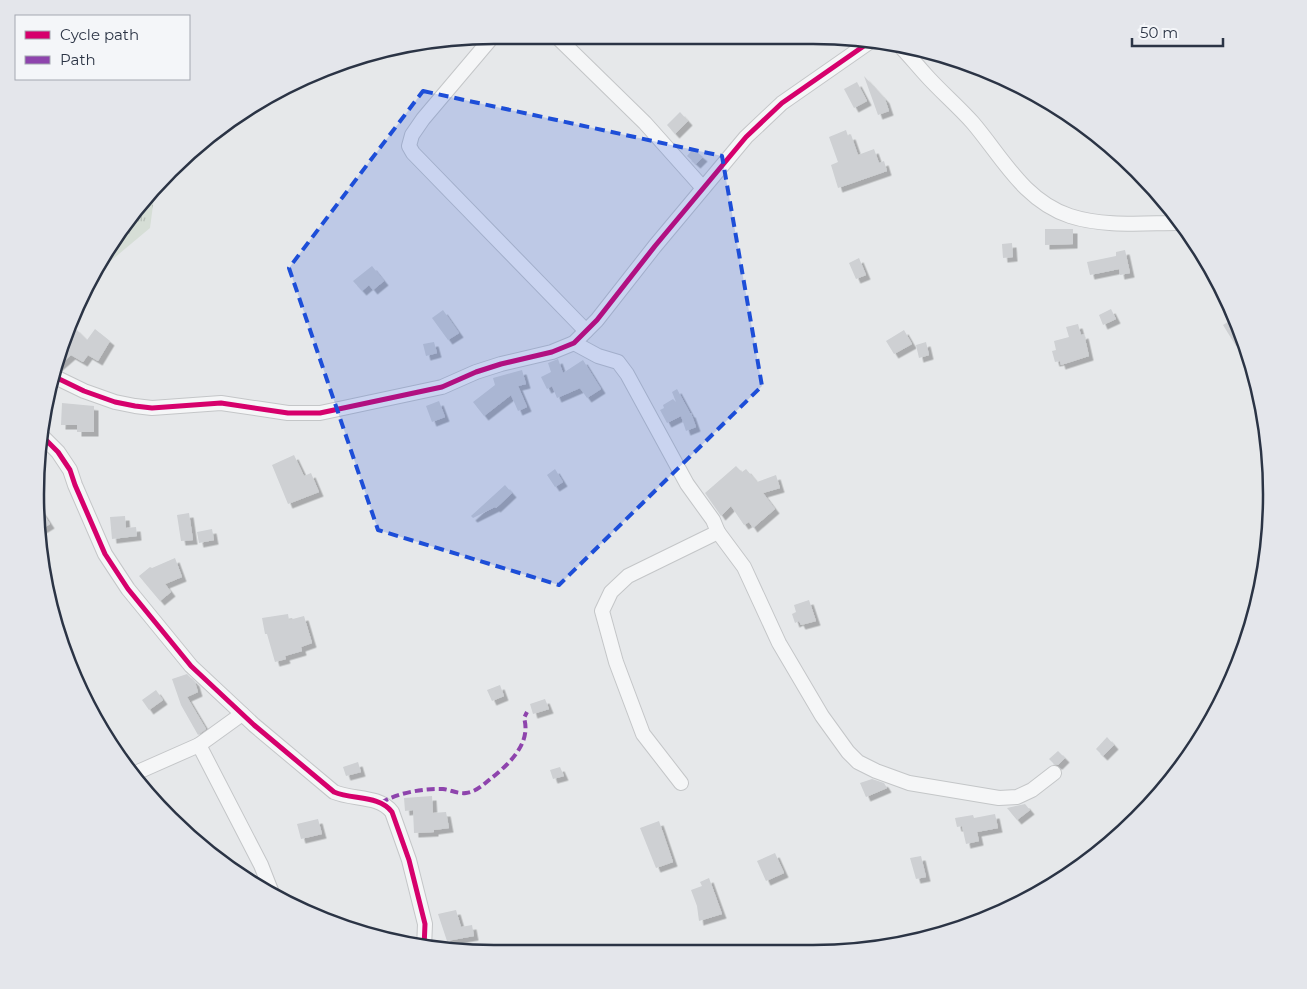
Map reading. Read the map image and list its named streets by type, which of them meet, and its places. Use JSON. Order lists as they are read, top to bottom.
{
  "legend": ["Cycle path", "Path"],
  "scale_bar": "50 m"
}
